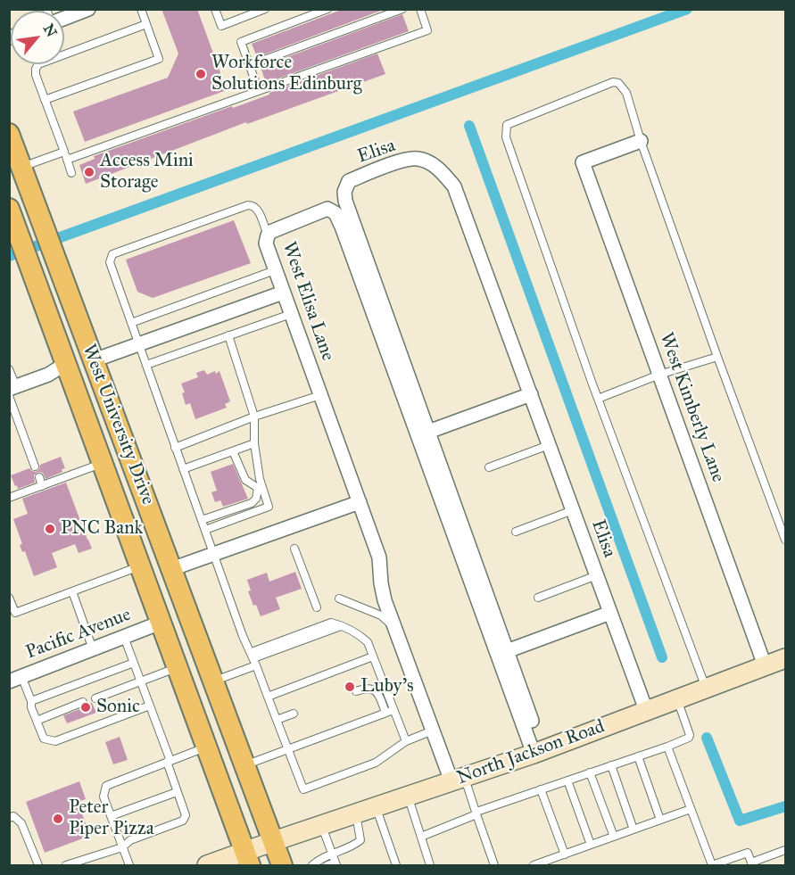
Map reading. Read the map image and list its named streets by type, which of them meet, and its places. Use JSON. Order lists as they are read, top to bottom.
{
  "streets": {
    "main road": ["West University Drive", "North Jackson Road"],
    "street": [
      "Elisa",
      "West Elisa Lane",
      "West Kimberly Lane",
      "Pacific Avenue"
    ]
  },
  "crossings": [
    ["Elisa", "North Jackson Road"],
    ["West Elisa Lane", "North Jackson Road"],
    ["West Kimberly Lane", "North Jackson Road"],
    ["West University Drive", "Pacific Avenue"],
    ["West University Drive", "North Jackson Road"]
  ],
  "places": [
    "Workforce Solutions Edinburg",
    "Access Mini Storage",
    "PNC Bank",
    "Luby's",
    "Sonic",
    "Peter Piper Pizza"
  ],
  "north": "top right"
}
